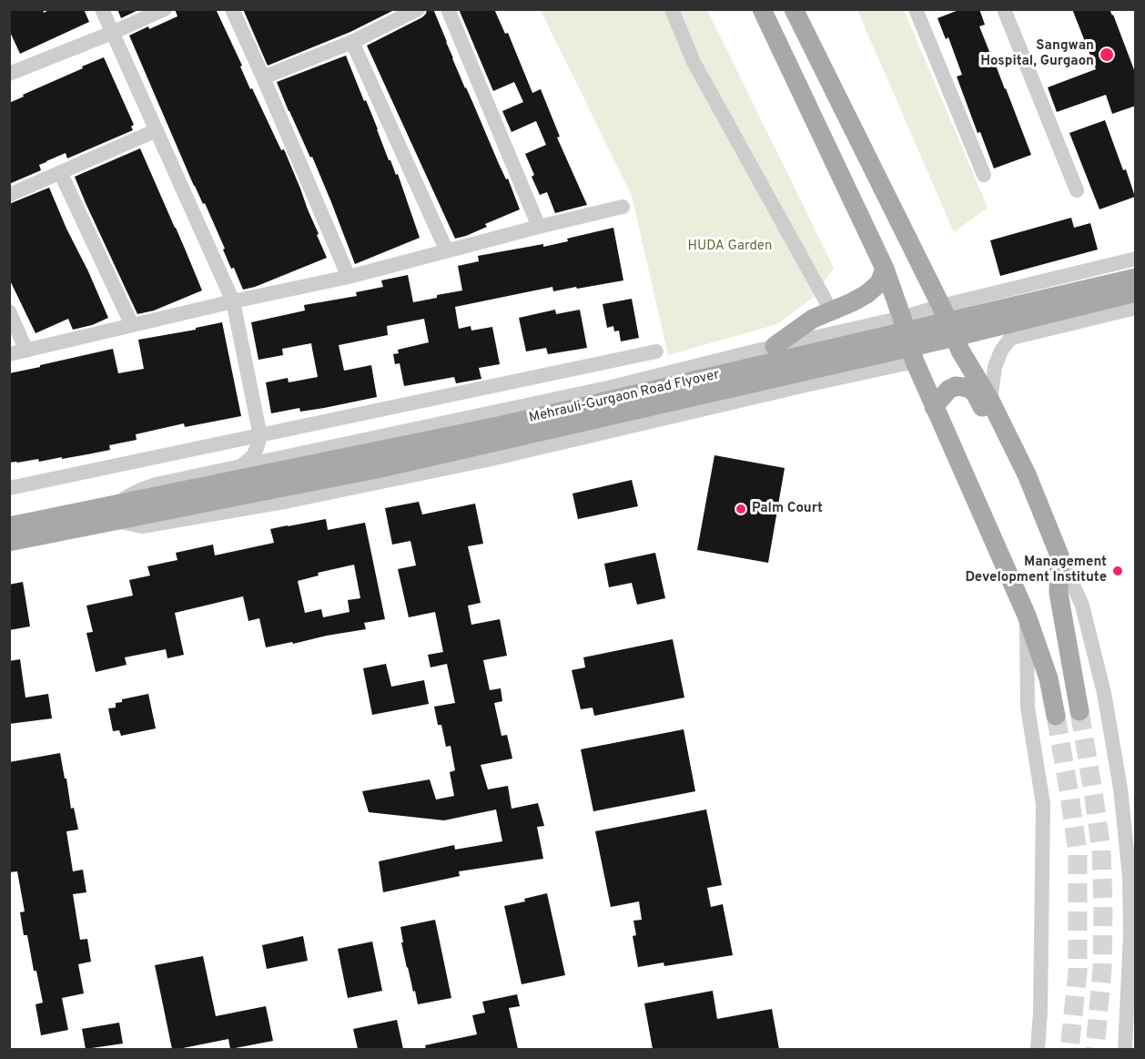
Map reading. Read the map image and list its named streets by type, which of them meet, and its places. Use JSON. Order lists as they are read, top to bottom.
{
  "streets": {
    "main road": ["Mehrauli-Gurgaon Road Flyover"]
  },
  "parks": ["HUDA Garden"],
  "places": ["Sangwan Hospital, Gurgaon", "Palm Court", "Management Development Institute"]
}
